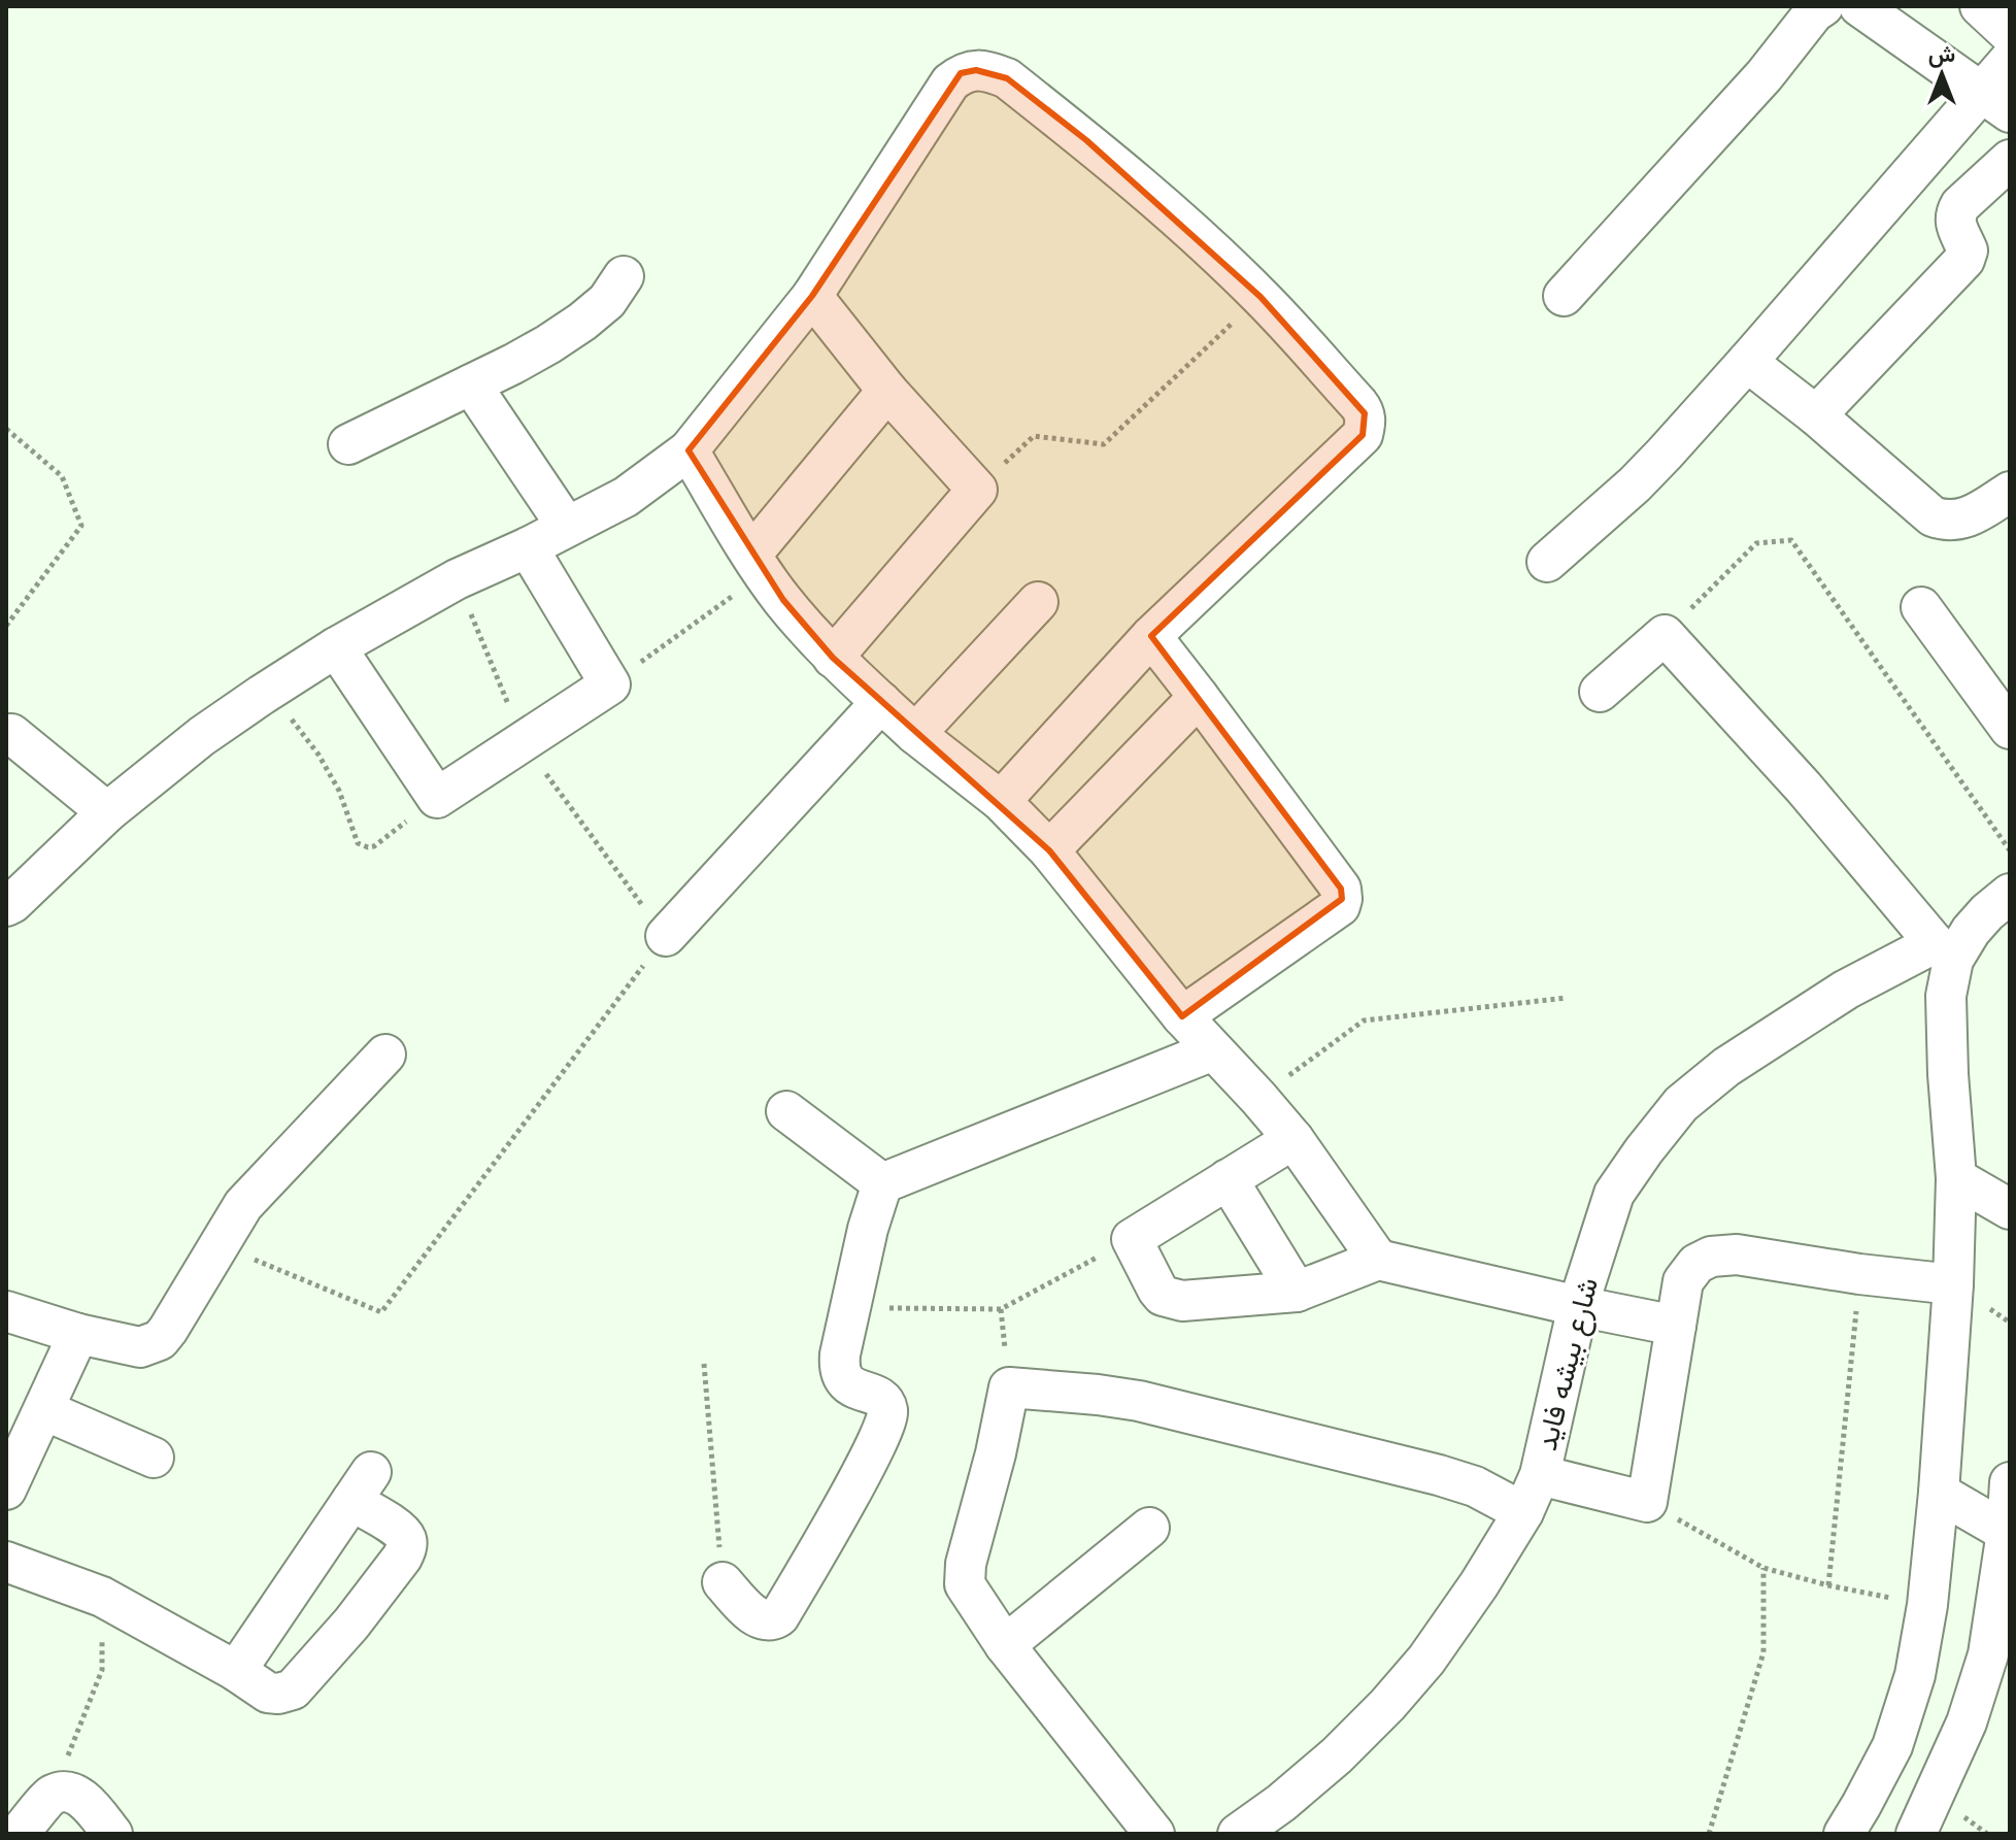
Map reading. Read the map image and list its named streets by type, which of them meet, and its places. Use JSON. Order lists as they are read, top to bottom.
{
  "streets": {
    "street": ["شارع بيشه فايد"]
  },
  "north": "top"
}
